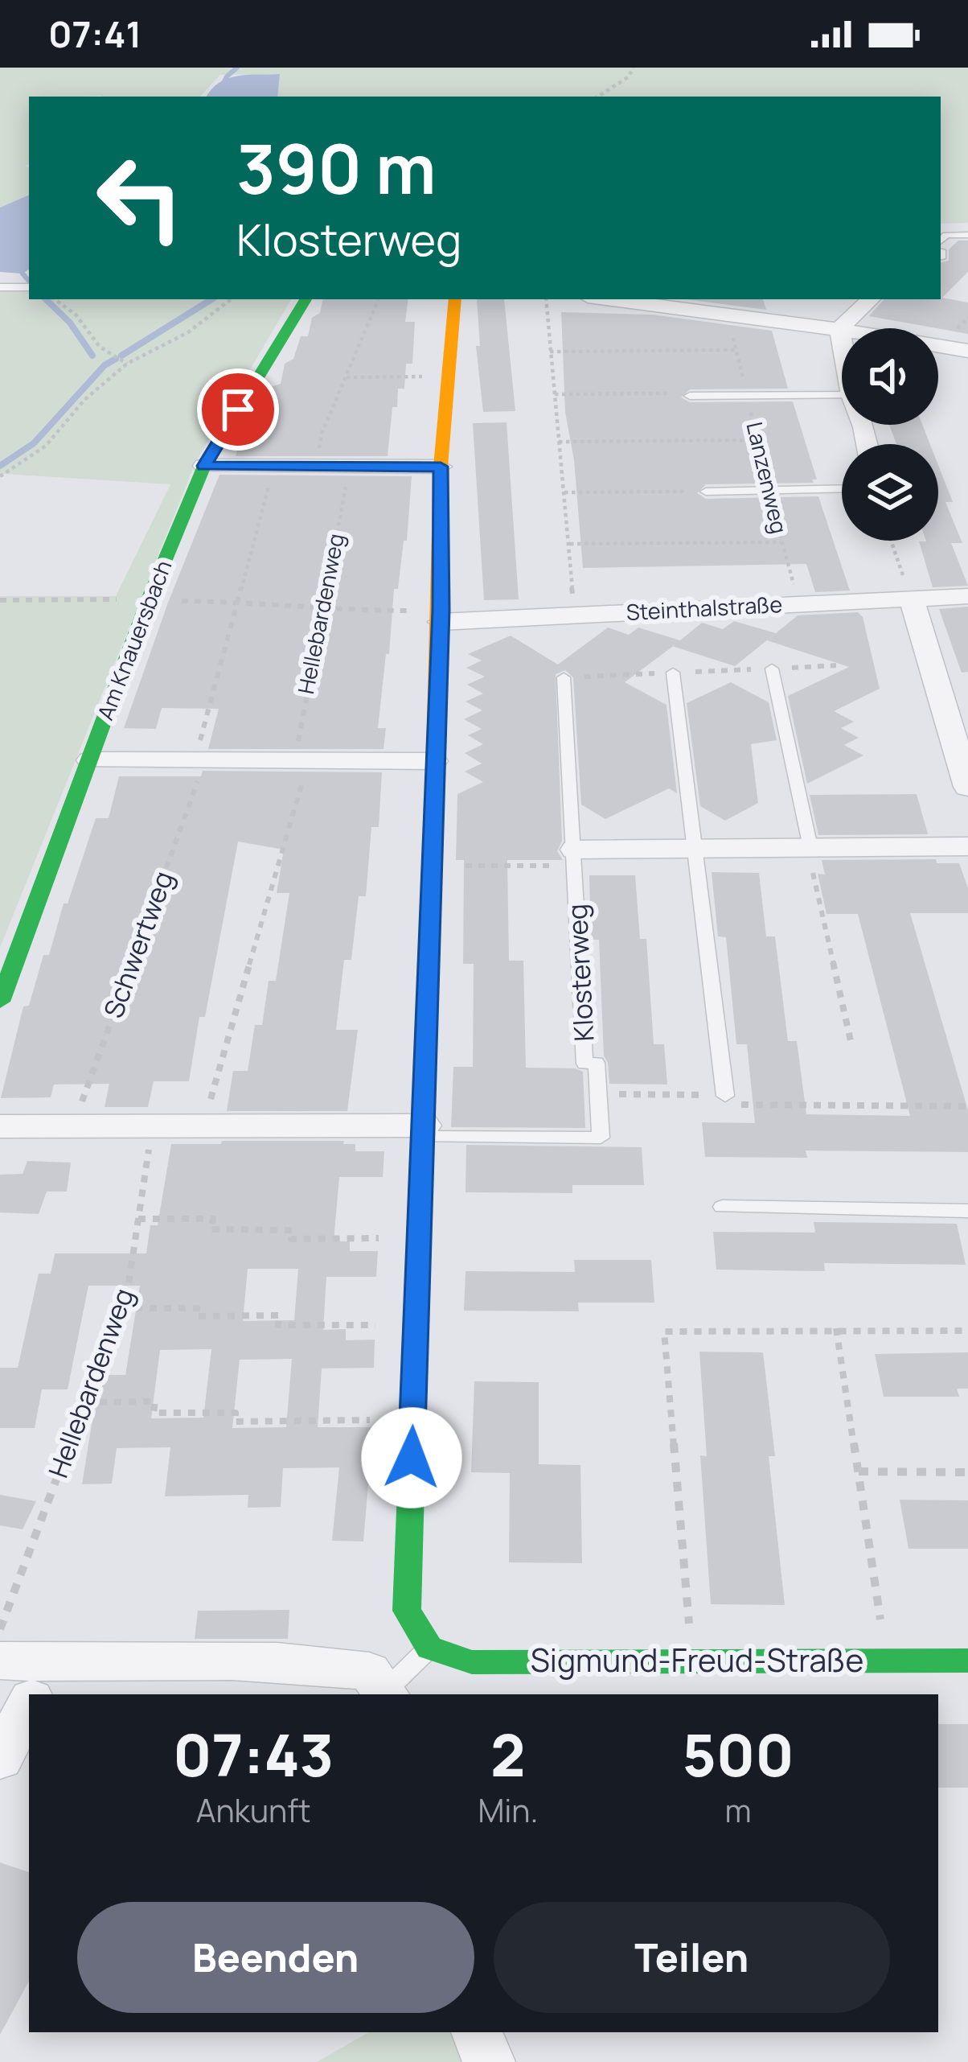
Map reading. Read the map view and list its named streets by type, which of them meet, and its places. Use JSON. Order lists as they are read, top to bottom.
{
  "streets": {
    "street": [
      "Steinthalstraße",
      "Am Knauersbach",
      "Klosterweg",
      "Sigmund-Freud-Straße"
    ],
    "path": ["Lanzenweg", "Hellebardenweg", "Schwertweg"]
  },
  "crossings": [
    ["Lanzenweg", "Steinthalstraße"],
    ["Hellebardenweg", "Klosterweg"],
    ["Schwertweg", "Klosterweg"]
  ],
  "page": {
    "status": "07:41",
    "turn": ["390 m", "Klosterweg"],
    "eta": [
      "07:43",
      "Ankunft",
      "2",
      "Min.",
      "500",
      "m"
    ],
    "buttons": ["Beenden", "Teilen"]
  }
}
